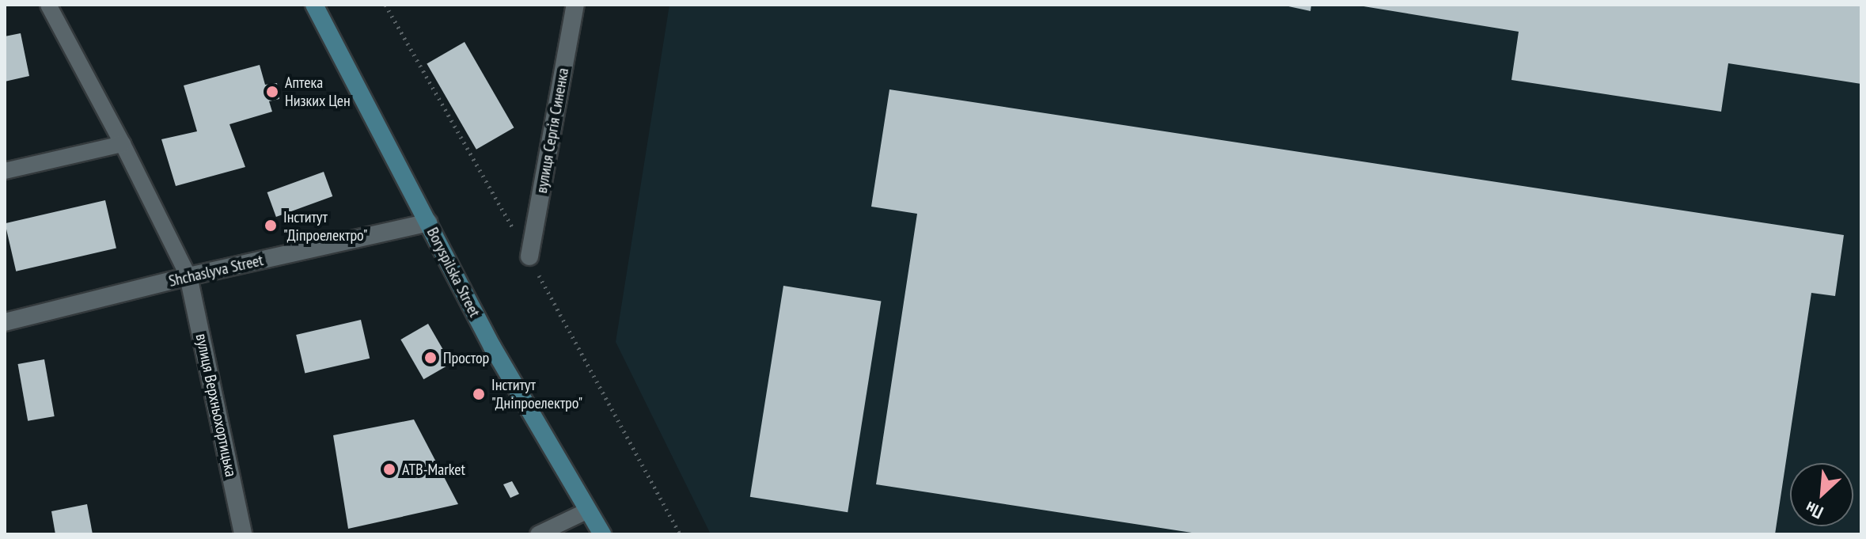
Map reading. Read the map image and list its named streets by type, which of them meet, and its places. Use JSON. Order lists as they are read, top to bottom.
{
  "streets": {
    "main road": ["Boryspilska Street"],
    "street": ["вулиця Сергія Синенка", "Shchaslyva Street", "вулиця Верхньохортицька"]
  },
  "crossings": [
    ["Shchaslyva Street", "Boryspilska Street"],
    ["Shchaslyva Street", "вулиця Верхньохортицька"]
  ],
  "places": [
    "Аптека Низких Цен",
    "Інститут \"Діпроелектро\"",
    "Простор",
    "Інститут \"Дніпроелектро\"",
    "ATB-Market"
  ],
  "north": "bottom left"
}
